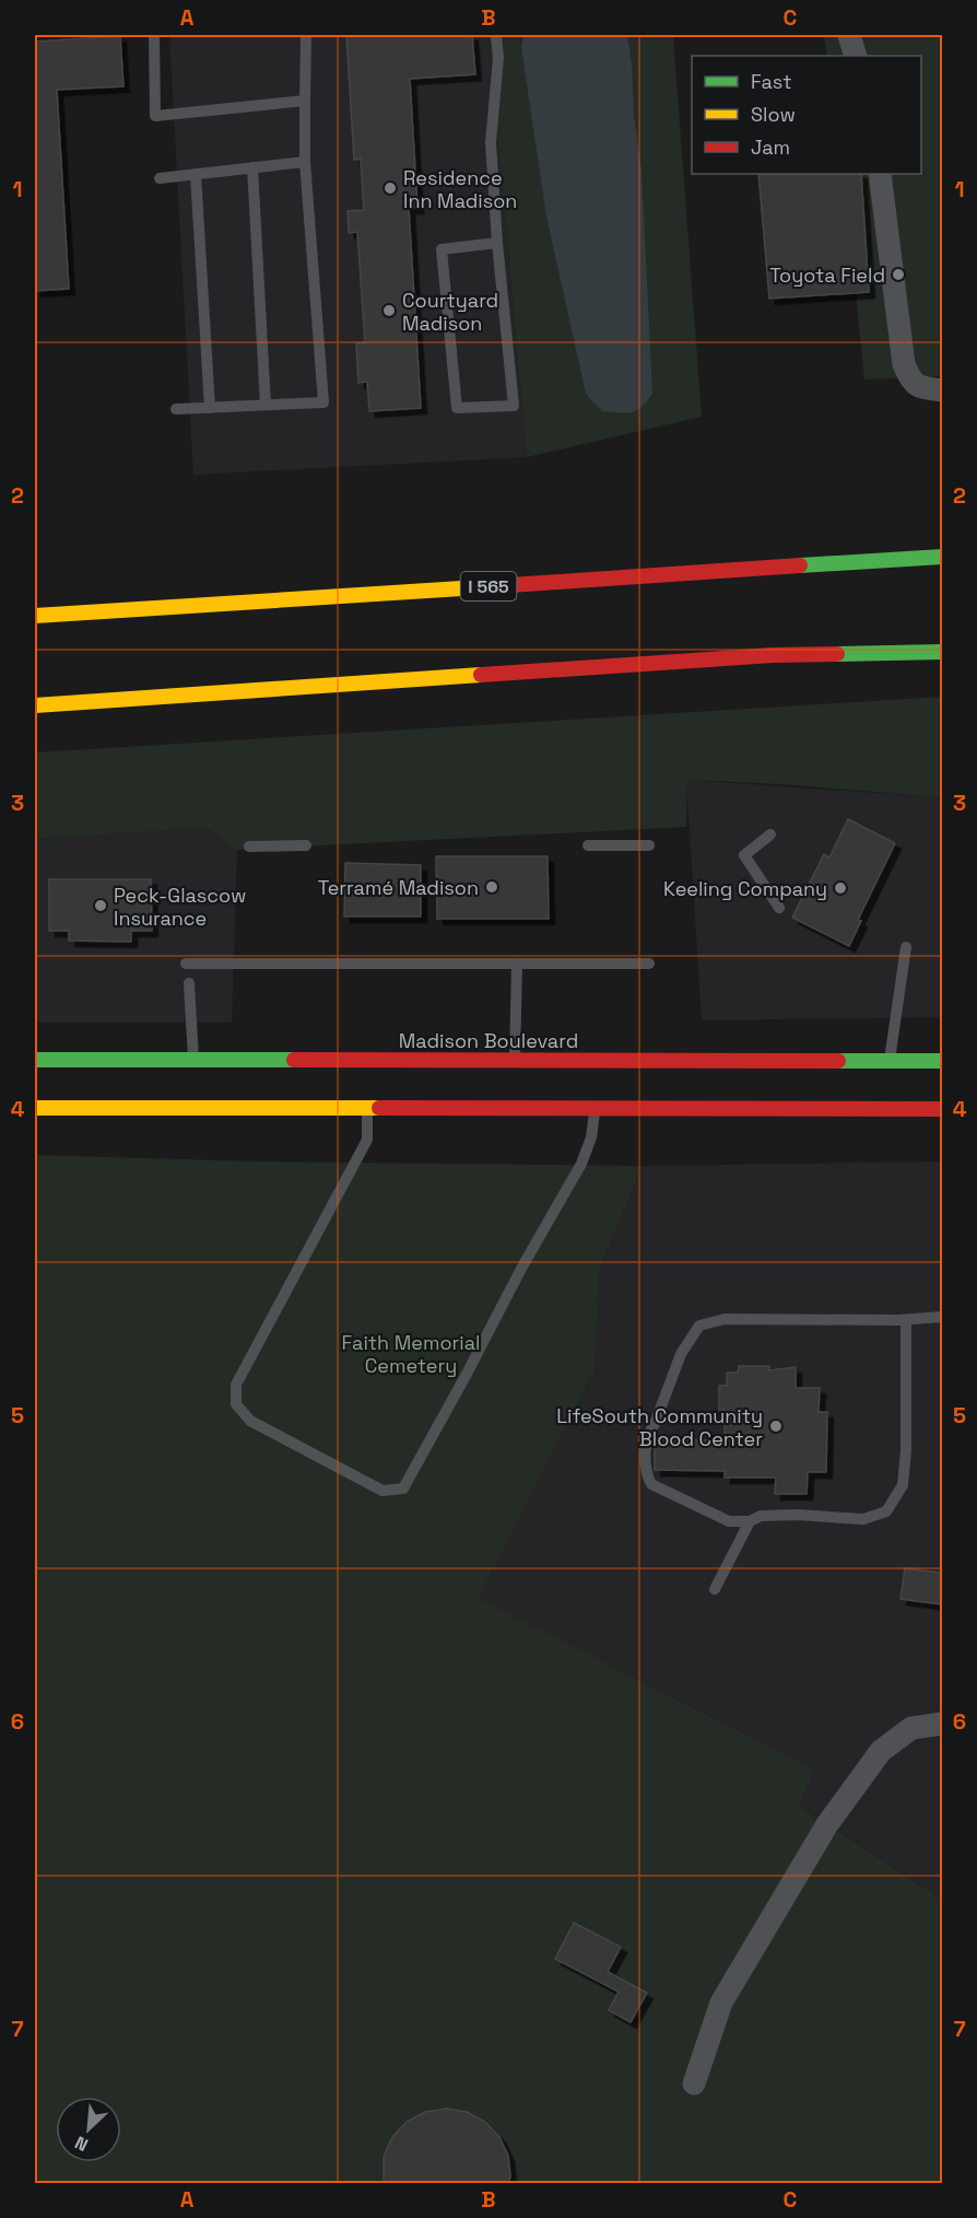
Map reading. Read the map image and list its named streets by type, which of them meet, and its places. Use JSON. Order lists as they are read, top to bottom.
{
  "streets": {
    "main road": ["I 565", "Madison Boulevard"]
  },
  "parks": ["Faith Memorial Cemetery"],
  "places": [
    "Residence Inn Madison",
    "Toyota Field",
    "Courtyard Madison",
    "Terramé Madison",
    "Keeling Company",
    "Peck-Glascow Insurance",
    "LifeSouth Community Blood Center"
  ],
  "legend": ["Fast", "Slow", "Jam"],
  "north": "bottom left",
  "grid": {
    "columns": ["A", "B", "C"],
    "rows": [
      "1",
      "2",
      "3",
      "4",
      "5",
      "6",
      "7"
    ]
  }
}
